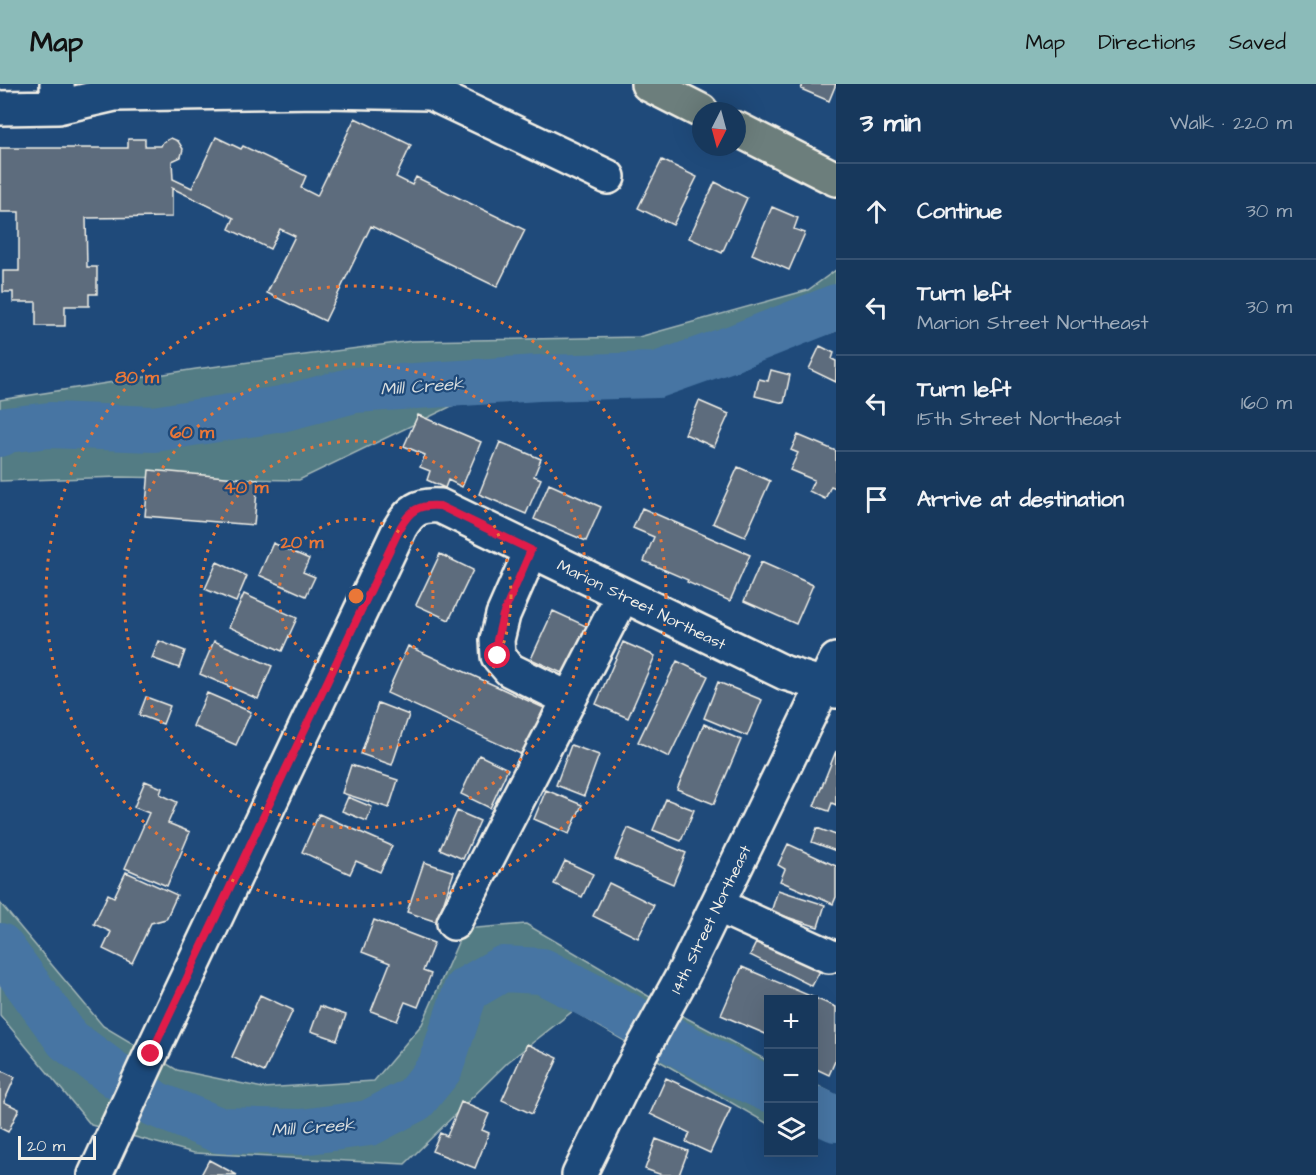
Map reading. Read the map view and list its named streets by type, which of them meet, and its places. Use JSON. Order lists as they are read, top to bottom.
{
  "streets": {
    "street": ["Marion Street Northeast", "14th Street Northeast"]
  },
  "crossings": [
    ["Marion Street Northeast", "14th Street Northeast"]
  ],
  "water": ["Mill Creek"],
  "scale_bar": "20 m",
  "north": "bottom",
  "page": {
    "header": "Map",
    "nav": ["Map", "Directions", "Saved"],
    "heading": ["3 min", "Walk · 220 m"],
    "list": [
      ["Continue", "30 m"],
      ["Turn left", "Marion Street Northeast", "30 m"],
      ["Turn left", "15th Street Northeast", "160 m"],
      "Arrive at destination"
    ],
    "map_buttons": ["+", "−"],
    "scale": "20 m"
  },
  "rings": [
    "80 m",
    "60 m",
    "40 m",
    "20 m"
  ]
}
